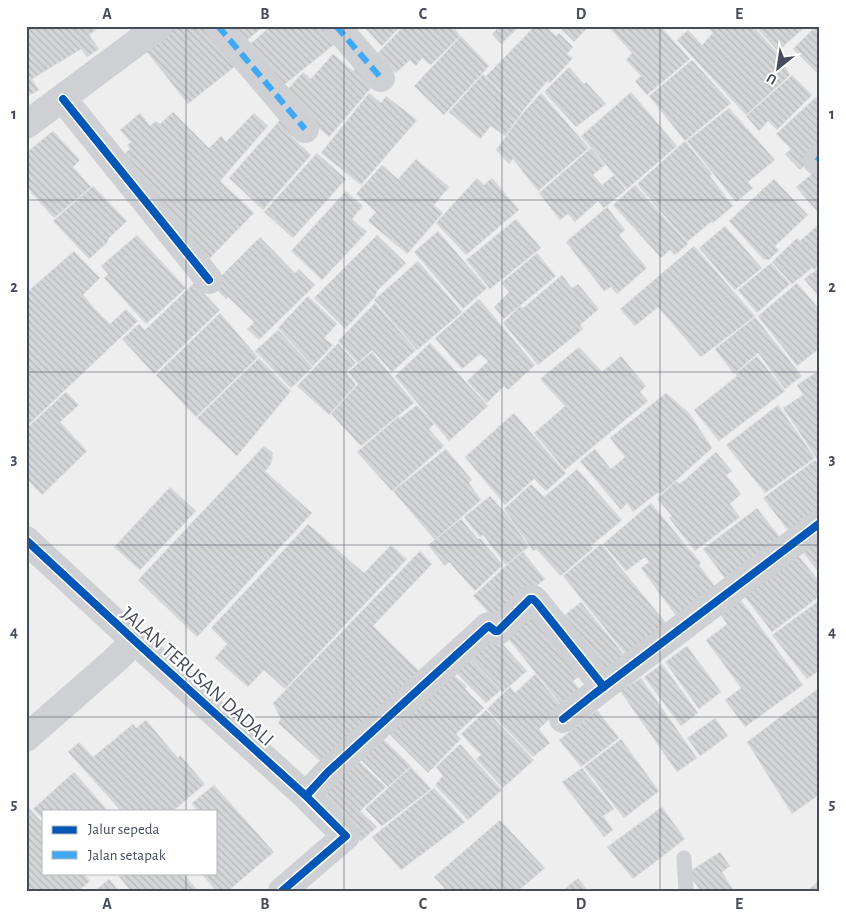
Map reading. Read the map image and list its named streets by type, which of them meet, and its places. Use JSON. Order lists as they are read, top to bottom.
{
  "streets": {
    "street": ["JALAN TERUSAN DADALI"]
  },
  "legend": ["Jalur sepeda", "Jalan setapak"],
  "north": "bottom left",
  "grid": {
    "columns": [
      "A",
      "B",
      "C",
      "D",
      "E"
    ],
    "rows": [
      "1",
      "2",
      "3",
      "4",
      "5"
    ]
  }
}
